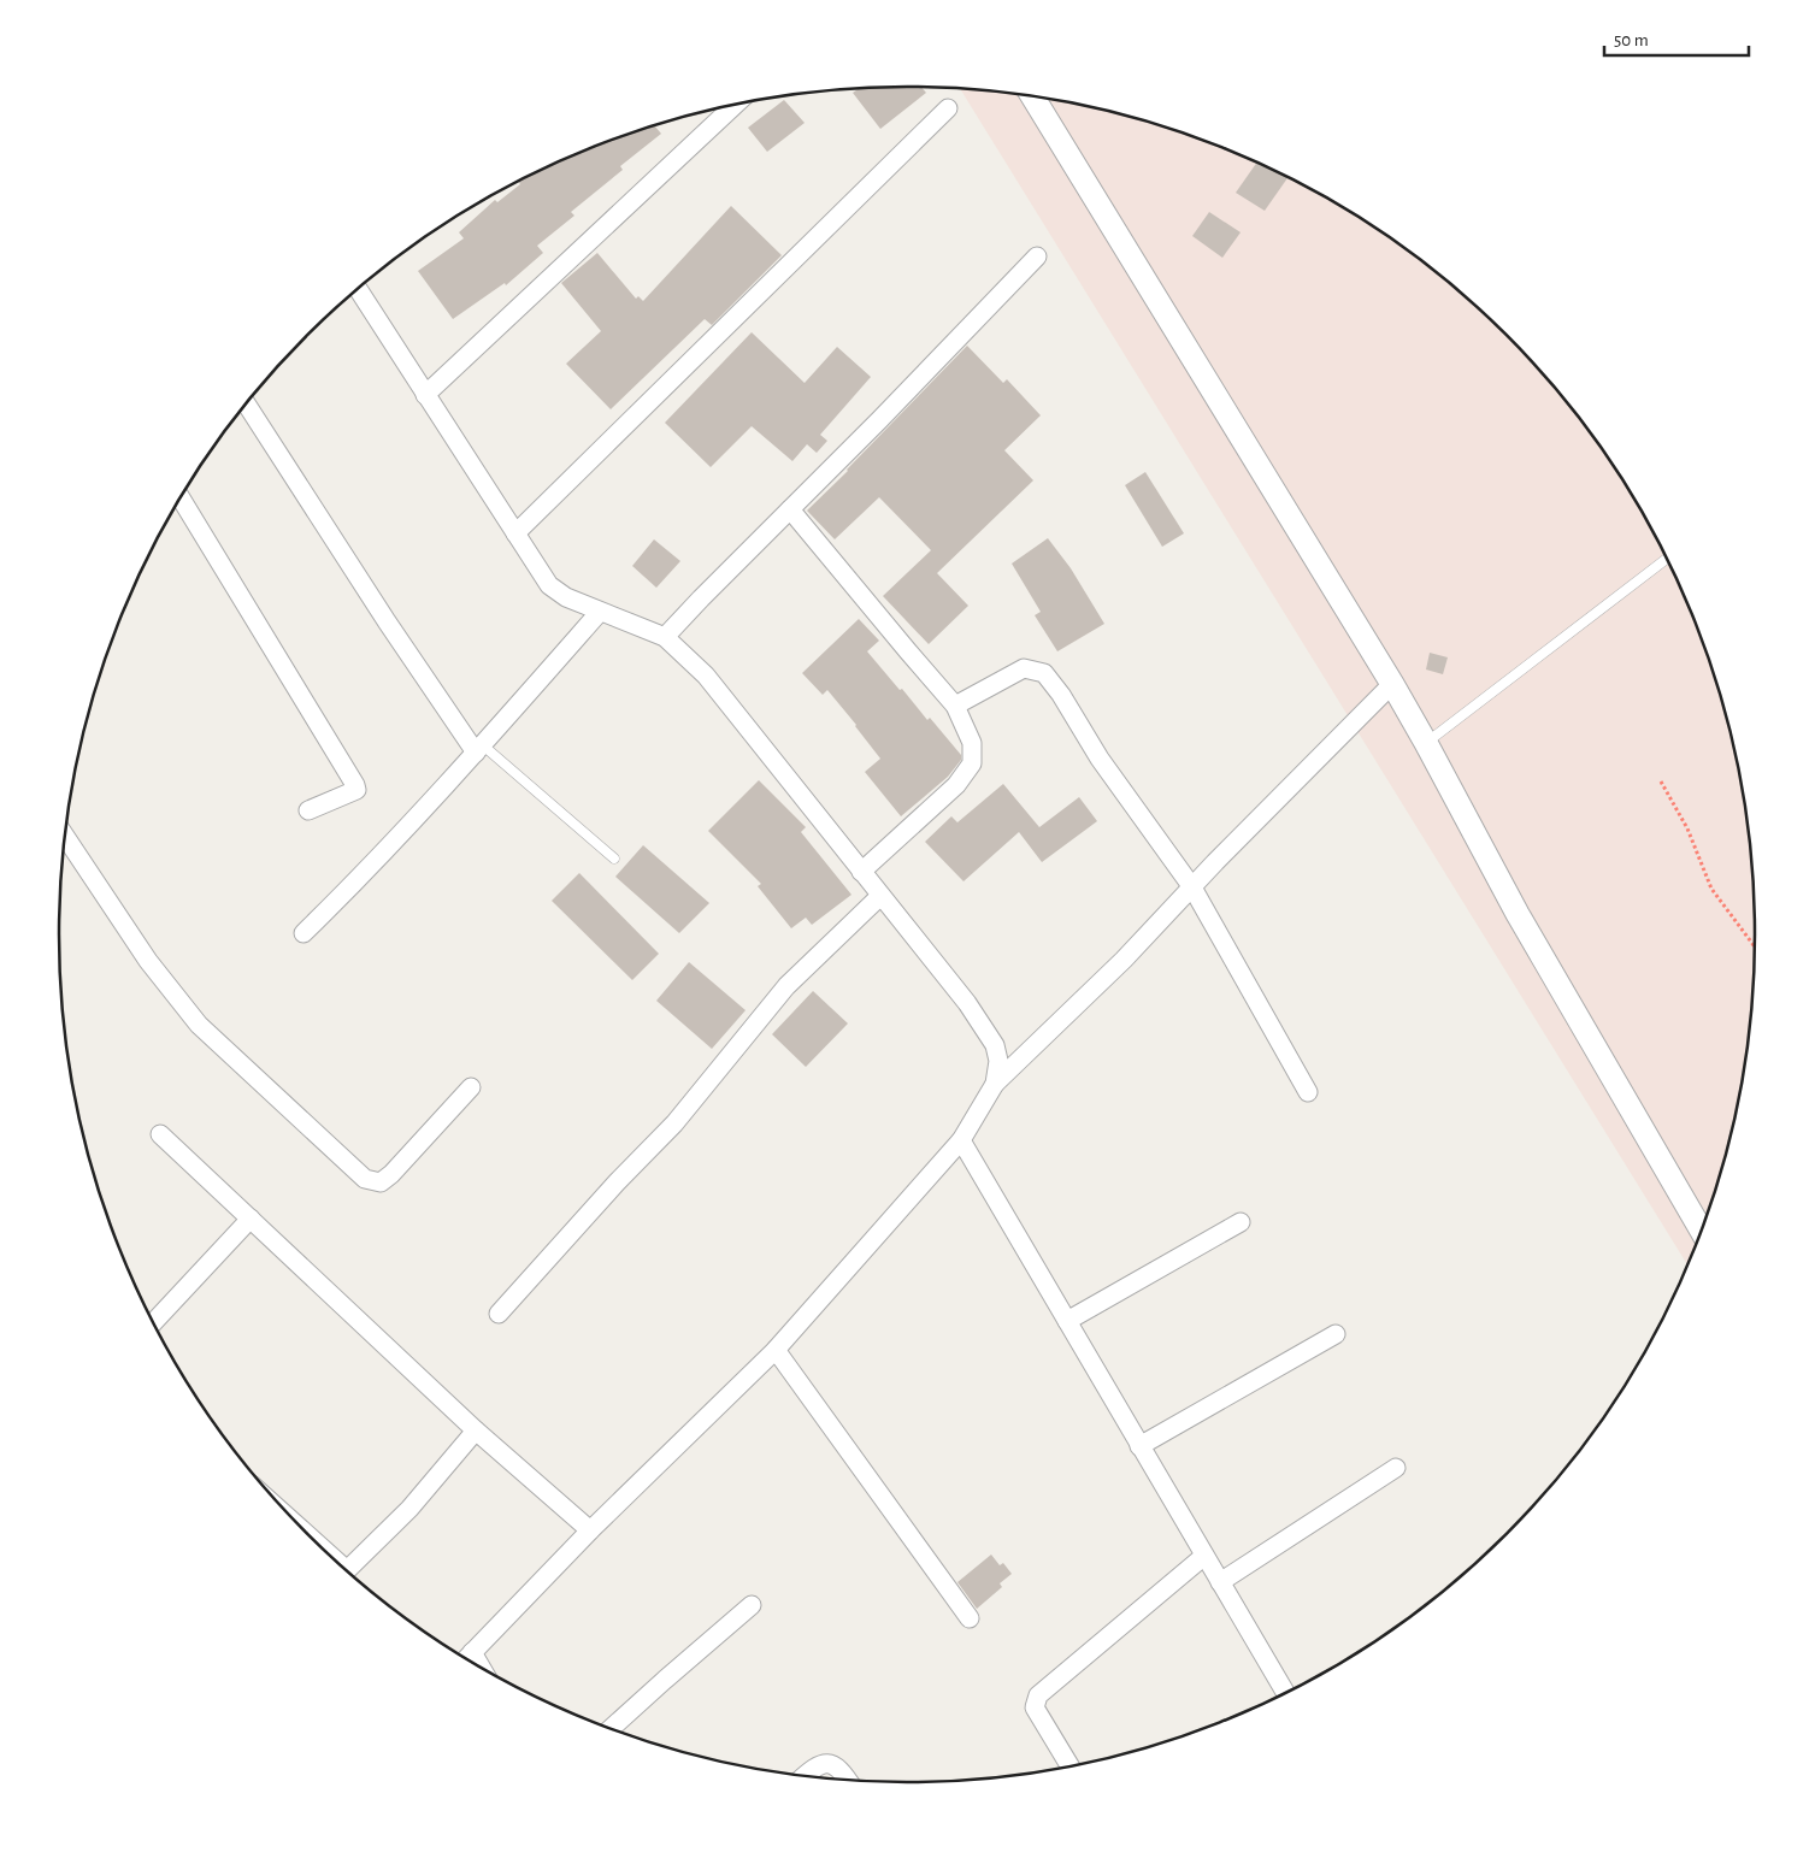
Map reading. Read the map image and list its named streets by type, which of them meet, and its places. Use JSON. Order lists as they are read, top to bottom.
{
  "scale_bar": "50 m"
}
